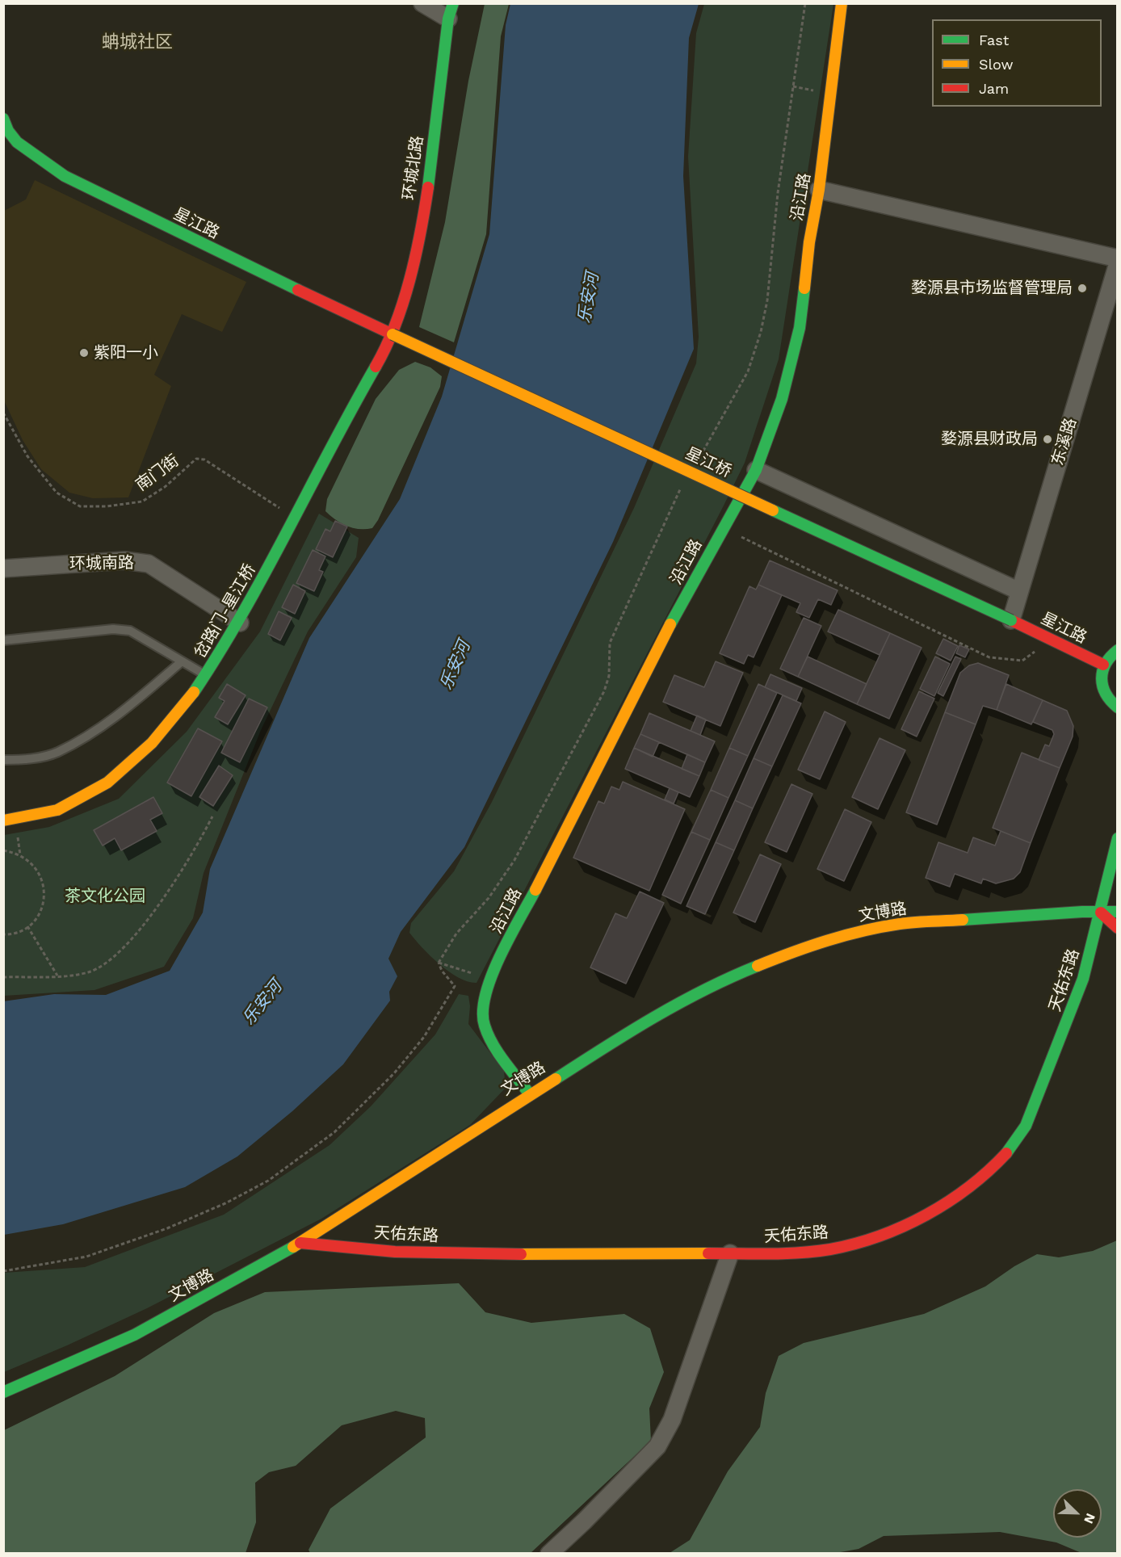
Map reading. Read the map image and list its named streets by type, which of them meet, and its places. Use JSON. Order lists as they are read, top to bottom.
{
  "streets": {
    "street": [
      "环城北路",
      "沿江路",
      "星江路",
      "东溪路",
      "星江桥",
      "环城南路",
      "岔路门-星江桥",
      "文博路",
      "天佑东路"
    ],
    "path": ["南门街"]
  },
  "crossings": [
    ["环城北路", "星江路"],
    ["环城北路", "星江桥"],
    ["环城北路", "岔路门-星江桥"],
    ["沿江路", "文博路"],
    ["星江路", "东溪路"],
    ["星江路", "星江桥"],
    ["星江路", "岔路门-星江桥"],
    ["东溪路", "星江桥"],
    ["星江桥", "岔路门-星江桥"],
    ["南门街", "岔路门-星江桥"],
    ["环城南路", "岔路门-星江桥"],
    ["文博路", "天佑东路"]
  ],
  "districts": ["蚺城社区"],
  "water": ["乐安河"],
  "parks": ["茶文化公园"],
  "places": ["婺源县市场监督管理局", "紫阳一小", "婺源县财政局"],
  "legend": ["Fast", "Slow", "Jam"],
  "north": "bottom right"
}
